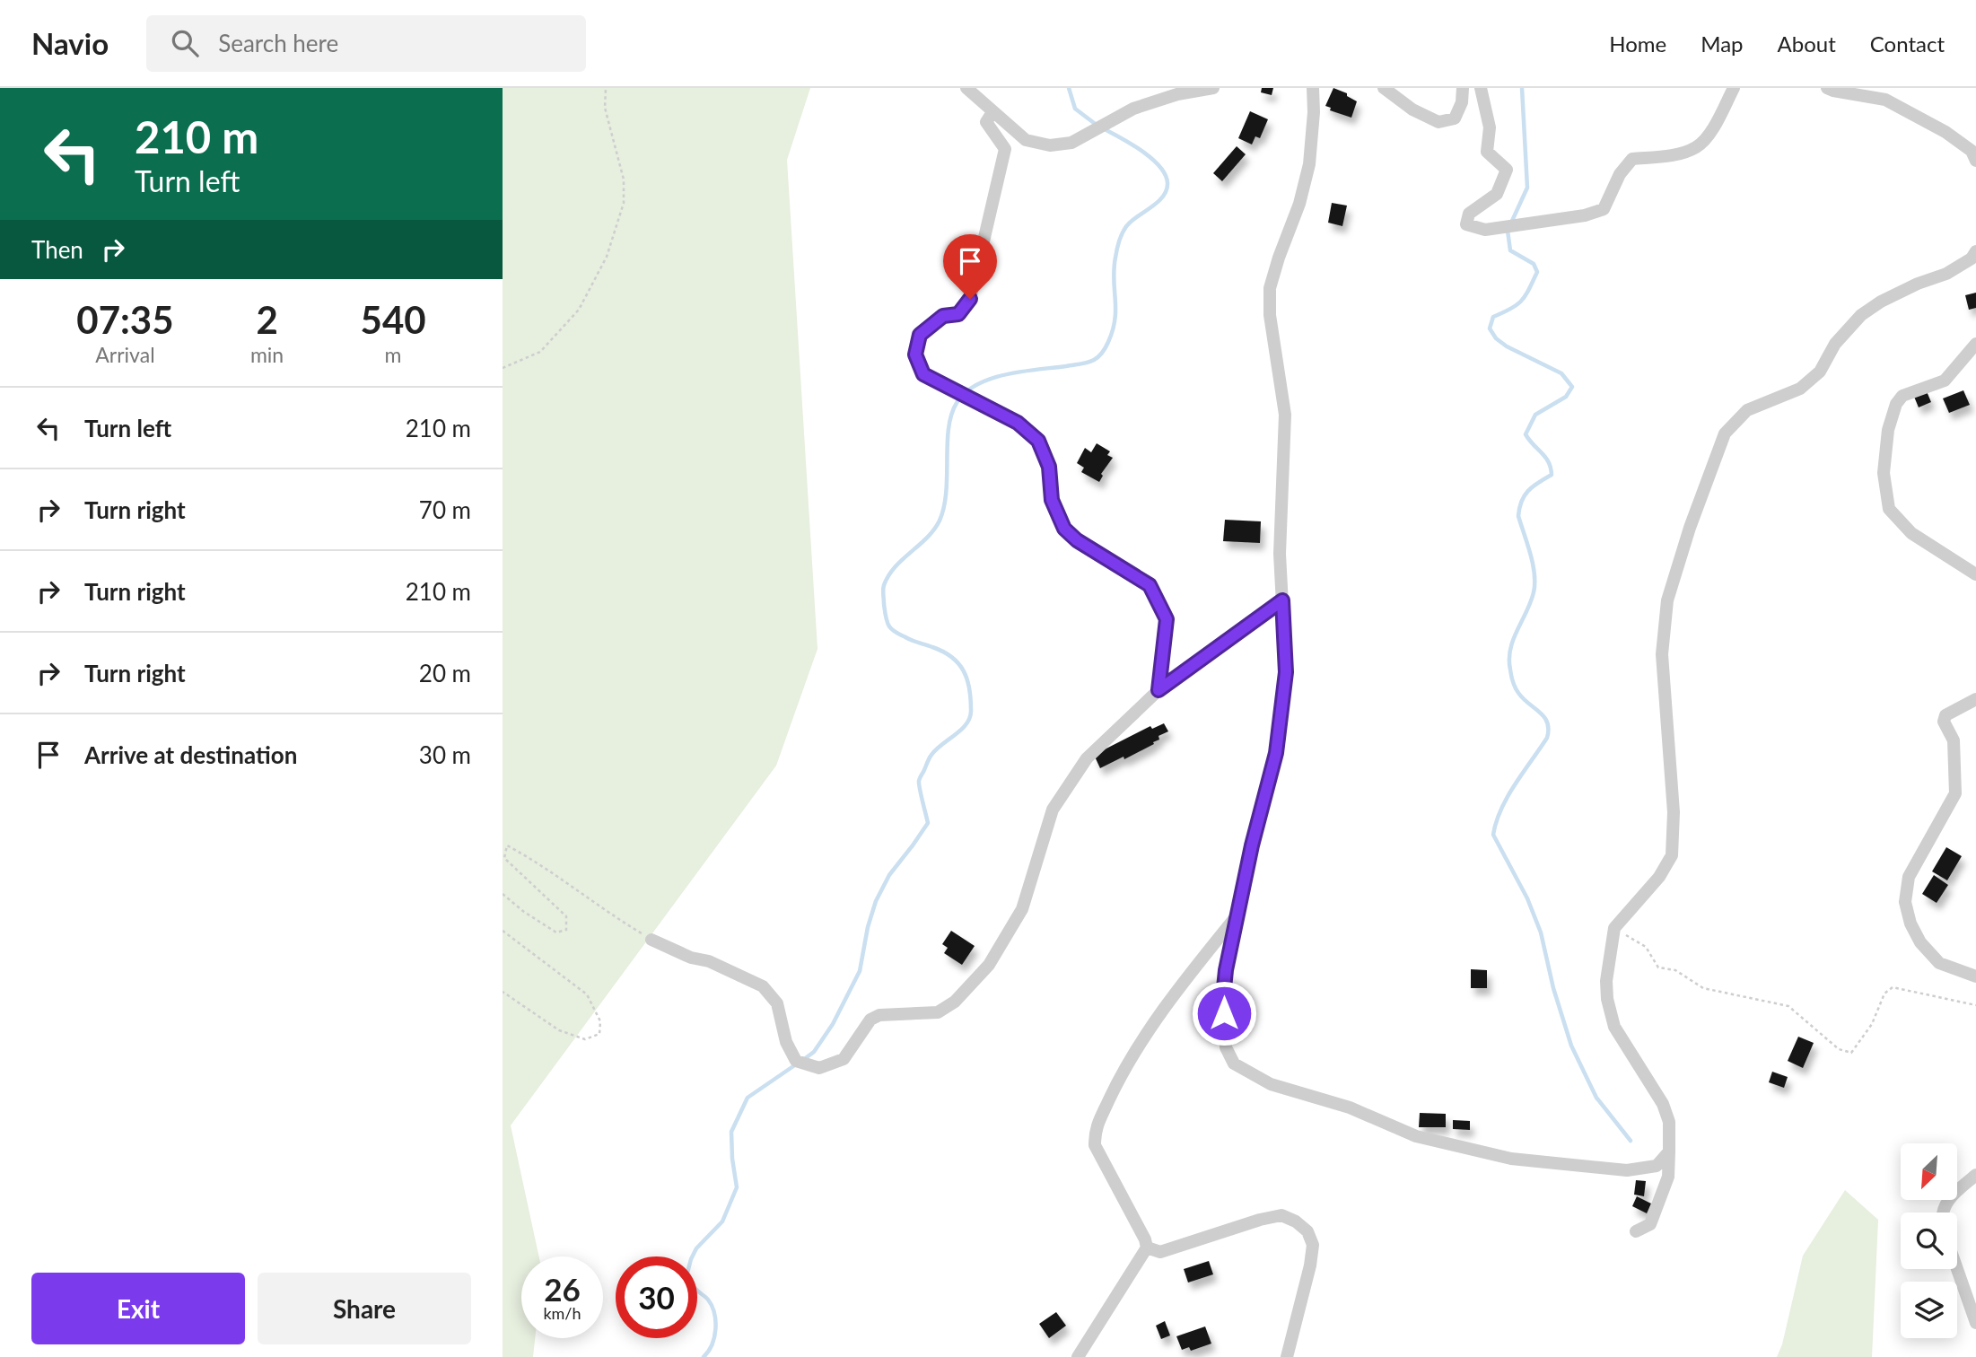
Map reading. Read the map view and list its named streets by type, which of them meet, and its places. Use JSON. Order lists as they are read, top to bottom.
{
  "north": "bottom left",
  "page": {
    "header": "Navio",
    "search": "Search here",
    "nav": [
      "Home",
      "Map",
      "About",
      "Contact"
    ],
    "turn": ["210 m", "Turn left"],
    "then": "Then",
    "eta": [
      "07:35",
      "Arrival",
      "2",
      "min",
      "540",
      "m"
    ],
    "list": [
      {
        "name": "Turn left",
        "value": "210 m"
      },
      {
        "name": "Turn right",
        "value": "70 m"
      },
      {
        "name": "Turn right",
        "value": "210 m"
      },
      {
        "name": "Turn right",
        "value": "20 m"
      },
      {
        "name": "Arrive at destination",
        "value": "30 m"
      }
    ],
    "speed": "26 km/h",
    "limit": "30",
    "buttons": ["Exit", "Share"]
  }
}
